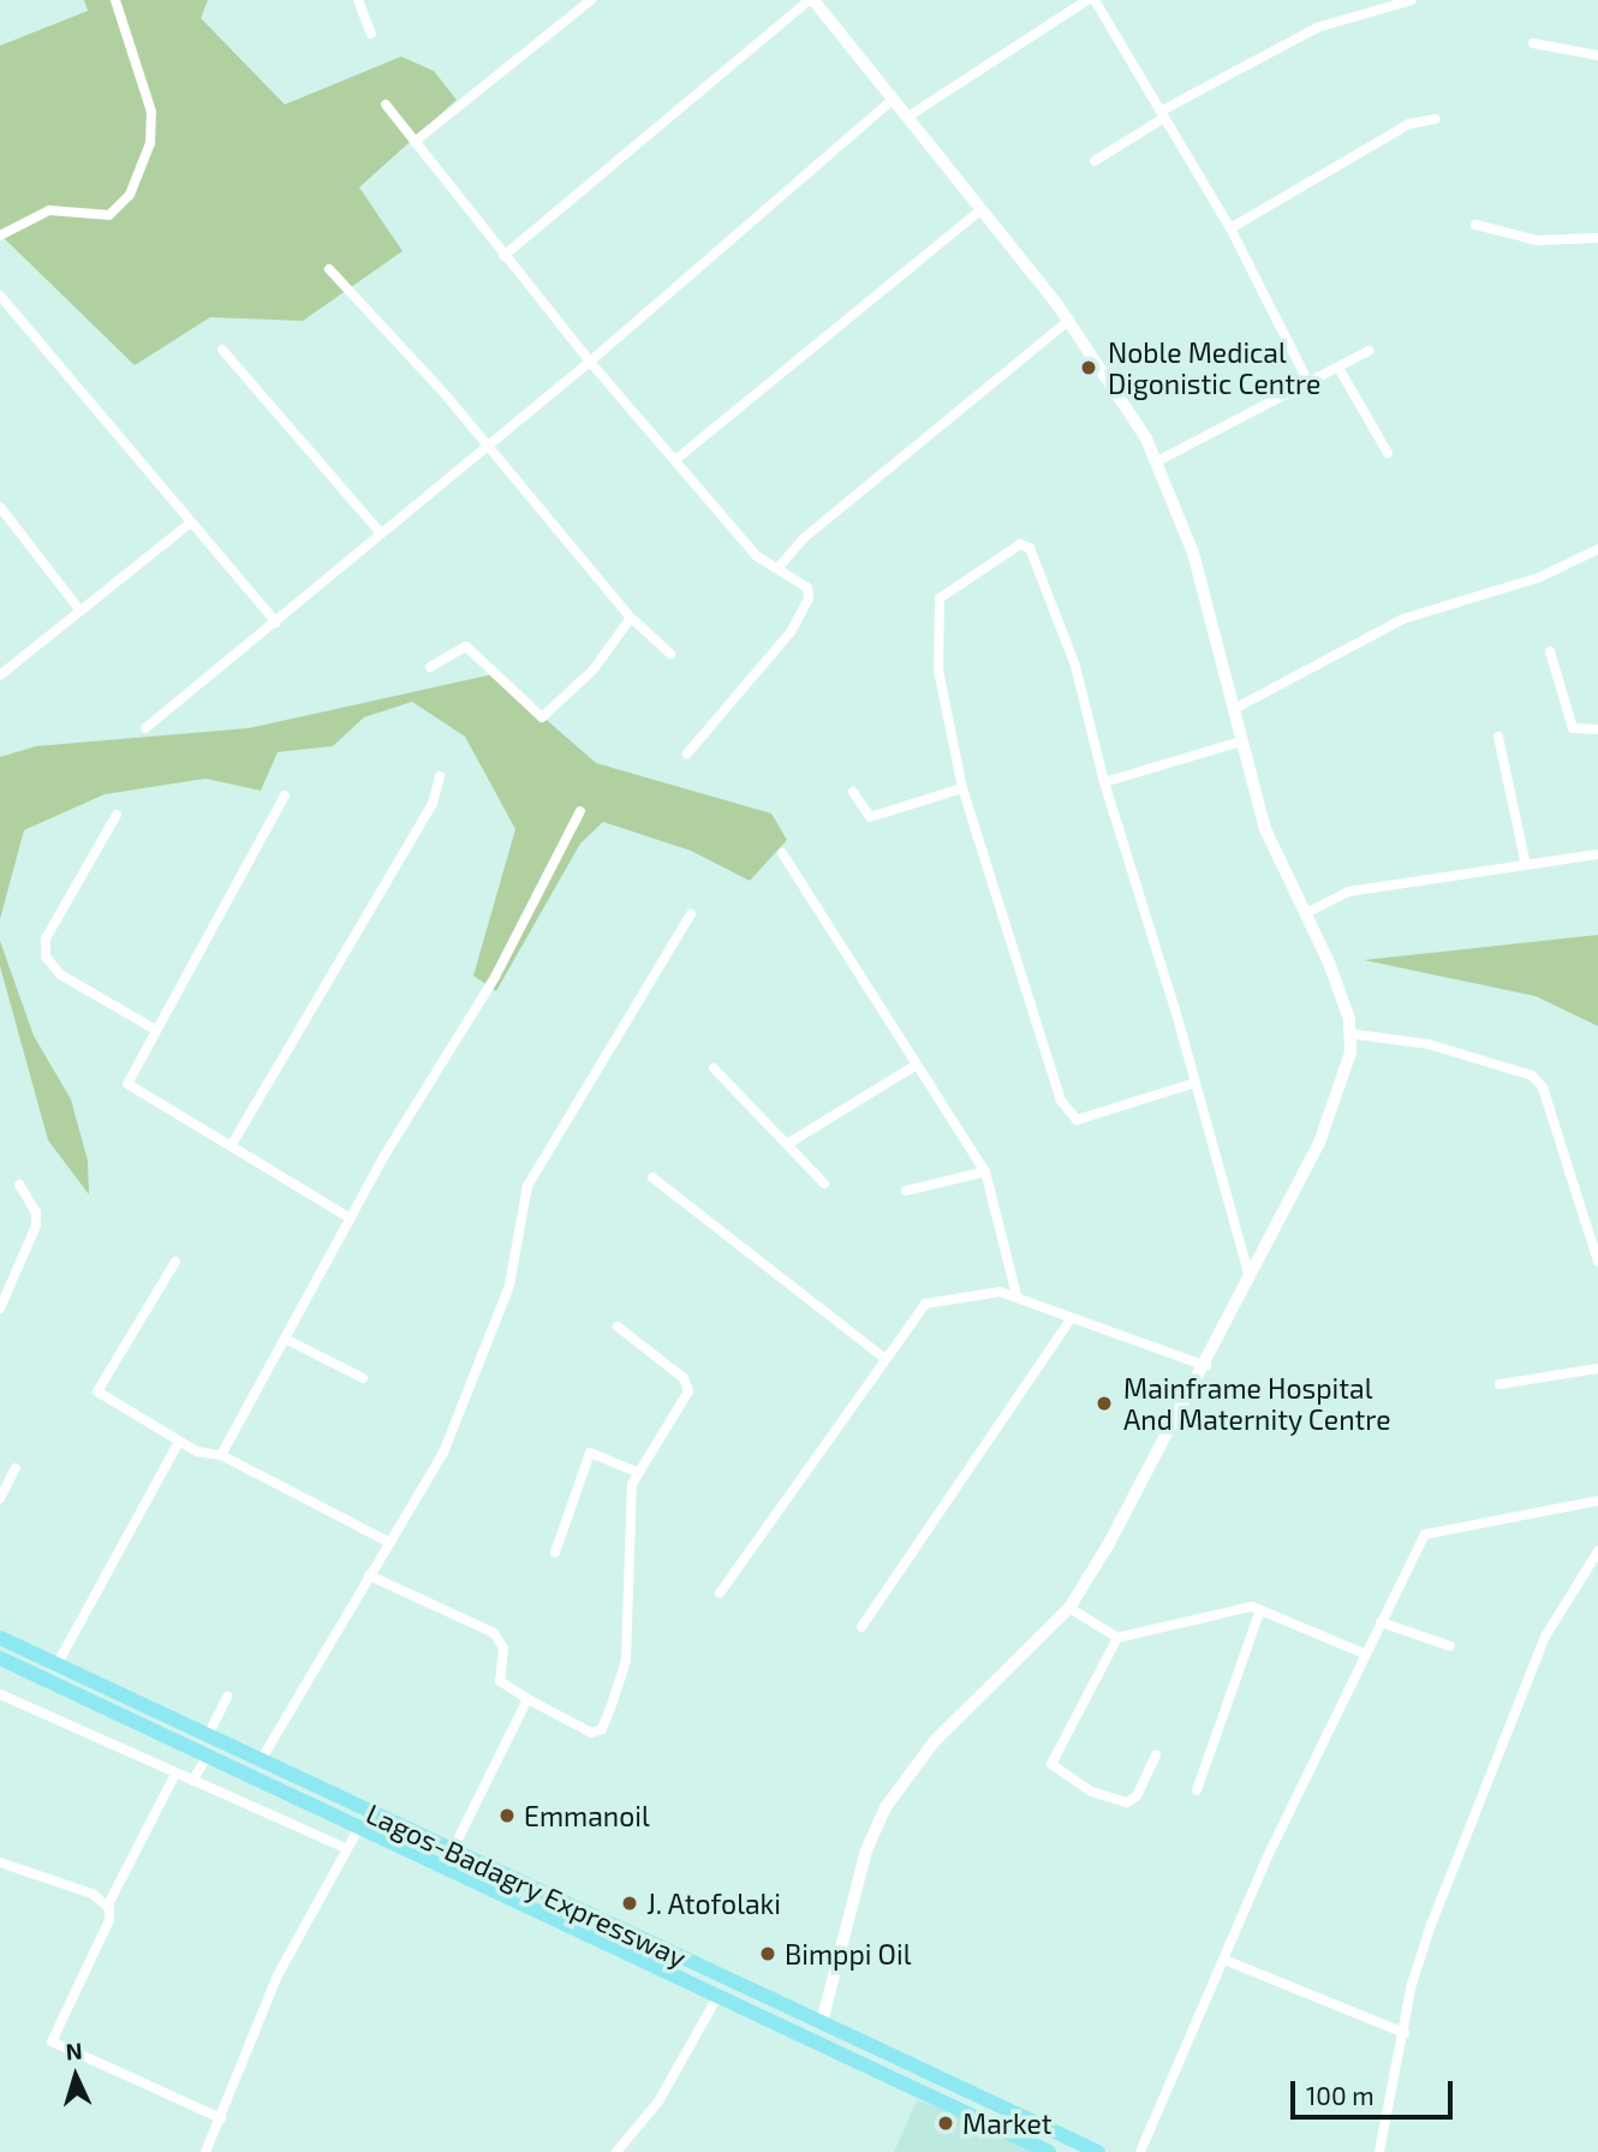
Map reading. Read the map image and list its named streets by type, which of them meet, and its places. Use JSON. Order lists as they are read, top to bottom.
{
  "streets": {
    "highway": ["Lagos-Badagry Expressway"]
  },
  "places": [
    "Noble Medical Digonistic Centre",
    "Mainframe Hospital And Maternity Centre",
    "Emmanoil",
    "J. Atofolaki",
    "Bimppi Oil",
    "Market"
  ],
  "scale_bar": "100 m",
  "north": "top"
}
